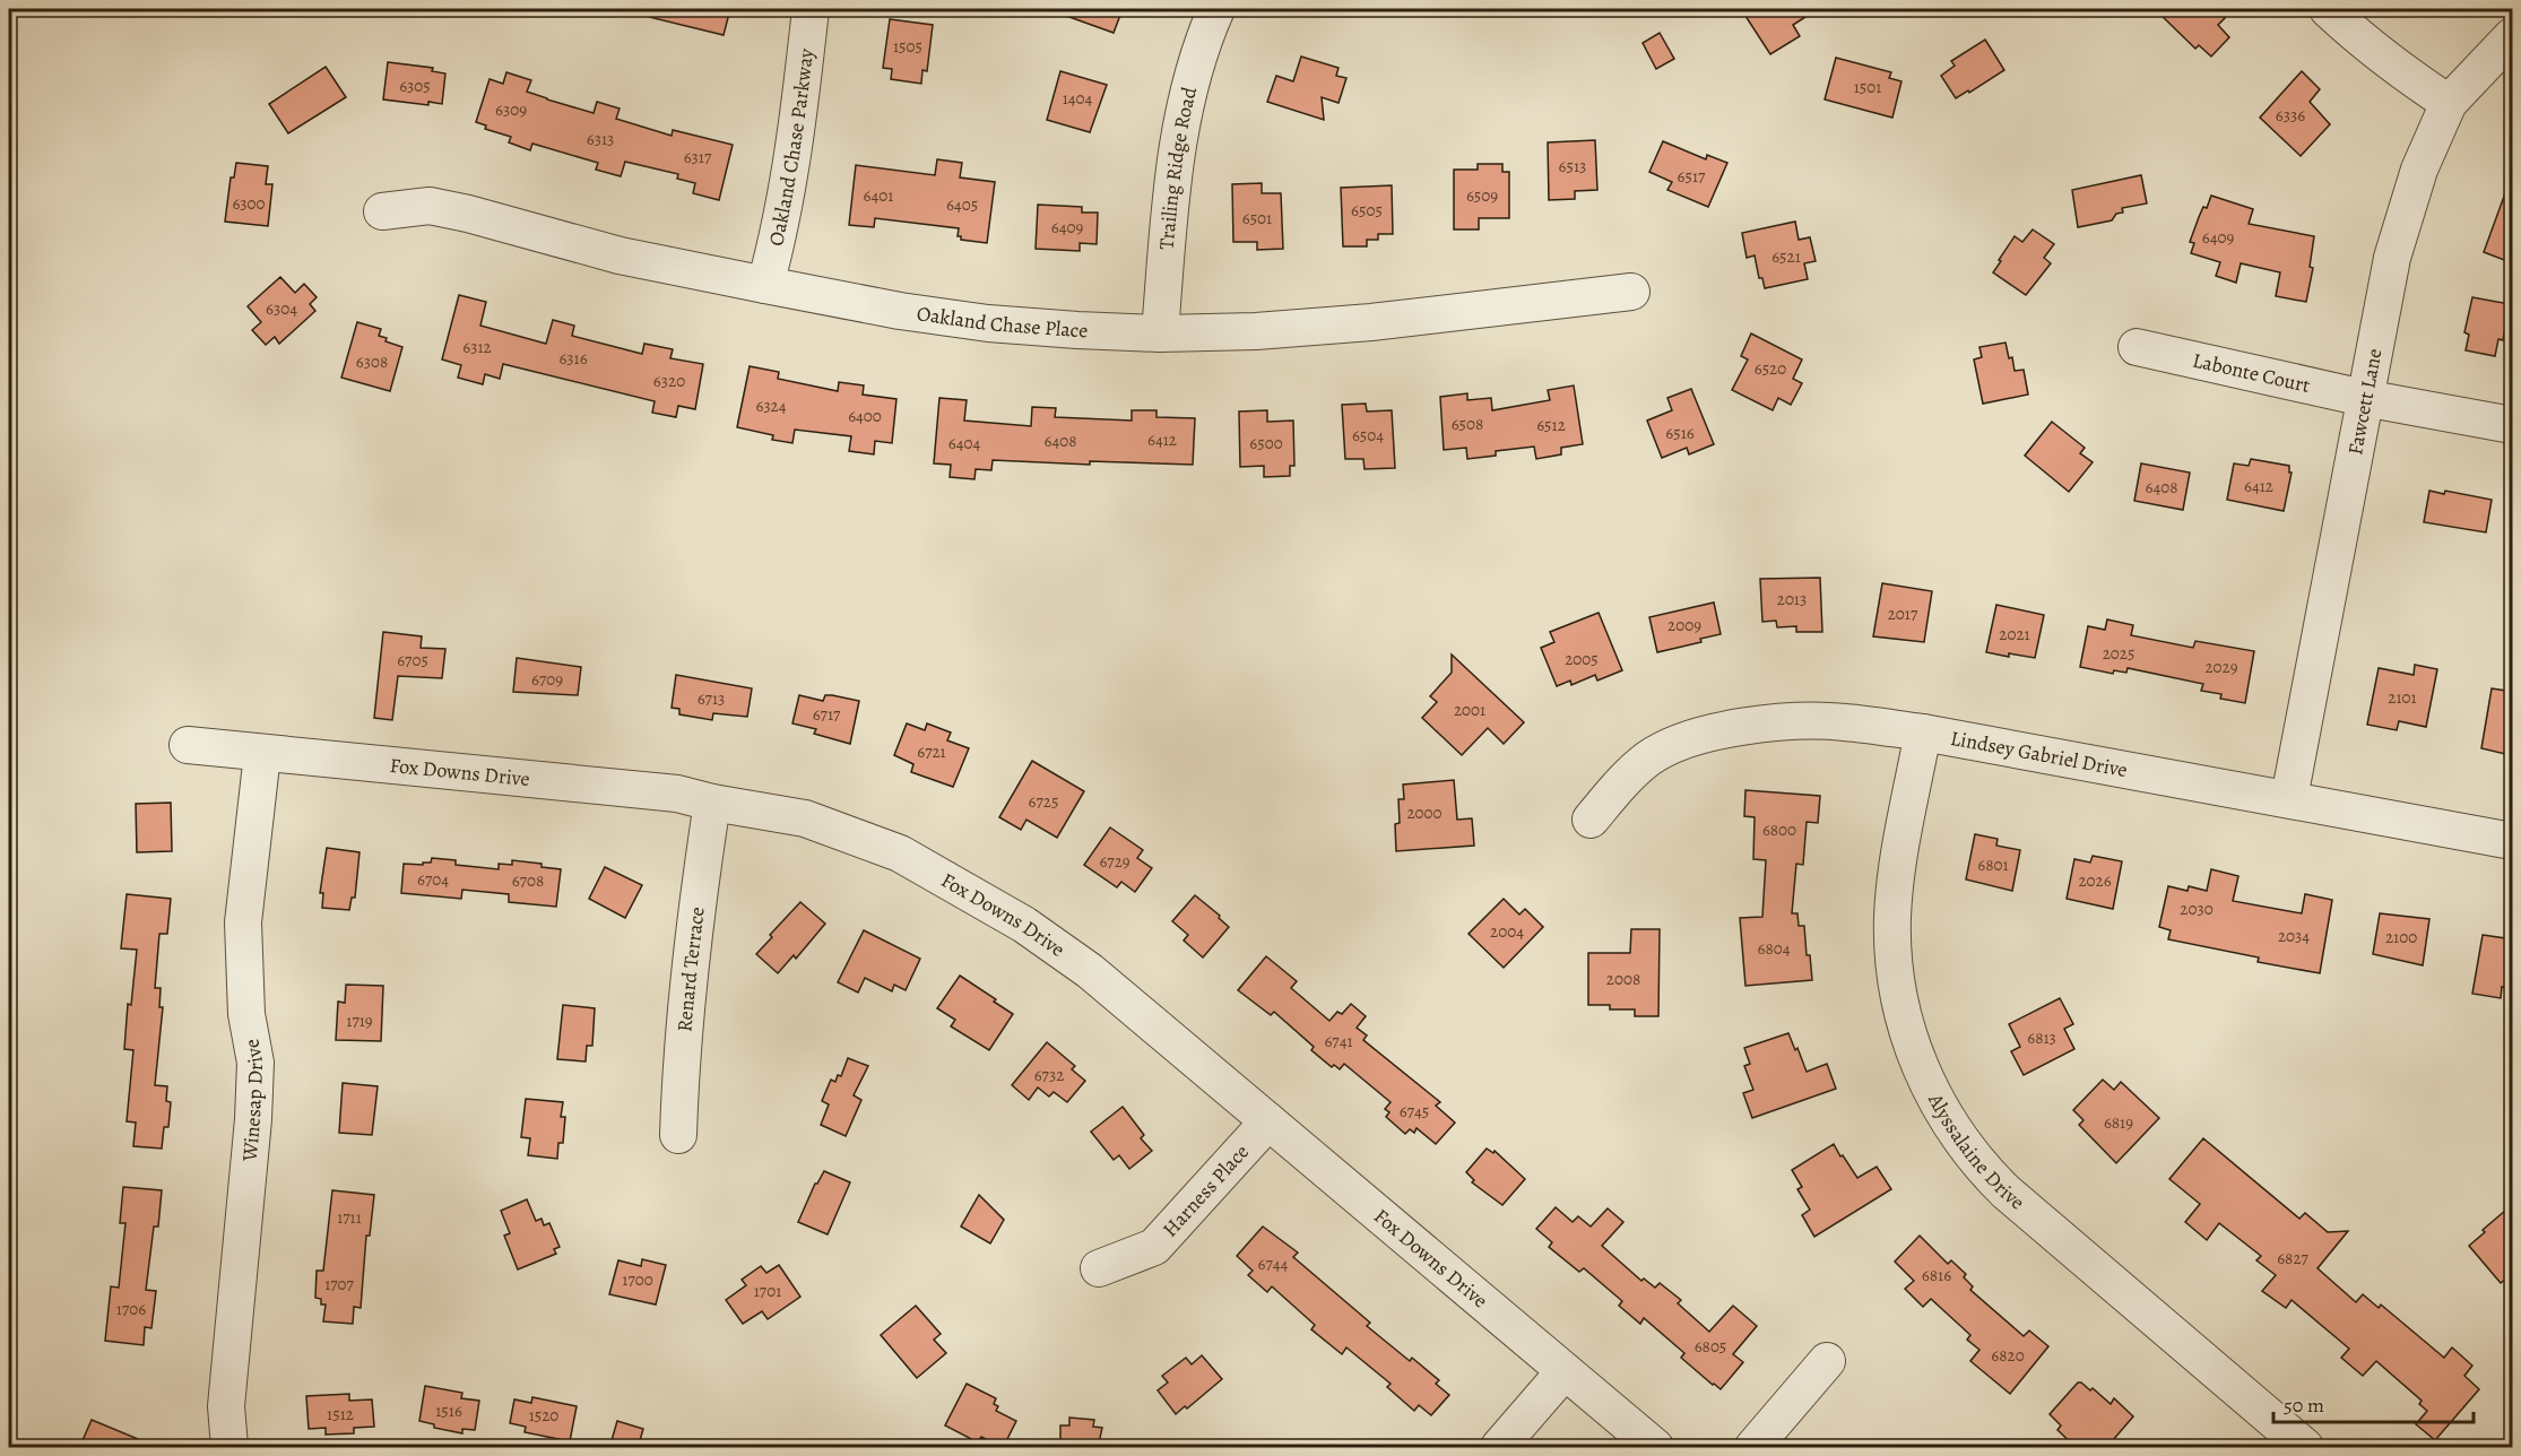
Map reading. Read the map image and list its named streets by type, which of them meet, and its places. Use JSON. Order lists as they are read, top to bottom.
{
  "streets": {
    "street": [
      "Oakland Chase Parkway",
      "Trailing Ridge Road",
      "Oakland Chase Place",
      "Labonte Court",
      "Fawcett Lane",
      "Lindsey Gabriel Drive",
      "Fox Downs Drive",
      "Renard Terrace",
      "Winesap Drive",
      "Alyssalaine Drive",
      "Harness Place"
    ]
  },
  "crossings": [
    ["Oakland Chase Parkway", "Oakland Chase Place"],
    ["Trailing Ridge Road", "Oakland Chase Place"],
    ["Labonte Court", "Fawcett Lane"],
    ["Fawcett Lane", "Lindsey Gabriel Drive"],
    ["Lindsey Gabriel Drive", "Alyssalaine Drive"],
    ["Fox Downs Drive", "Renard Terrace"],
    ["Fox Downs Drive", "Winesap Drive"],
    ["Fox Downs Drive", "Harness Place"]
  ],
  "house_numbers": [
    "1505",
    "6305",
    "1501",
    "1404",
    "6309",
    "6336",
    "6313",
    "6317",
    "6513",
    "6517",
    "6401",
    "6509",
    "6300",
    "6405",
    "6505",
    "6501",
    "6409",
    "6409",
    "6521",
    "6304",
    "6312",
    "6316",
    "6308",
    "6520",
    "6320",
    "6324",
    "6400",
    "6508",
    "6512",
    "6516",
    "6504",
    "6412",
    "6408",
    "6404",
    "6500",
    "6412",
    "6408",
    "2013",
    "2017",
    "2009",
    "2021",
    "2025",
    "2005",
    "6705",
    "2029",
    "6709",
    "2101",
    "6713",
    "2001",
    "6717",
    "6721",
    "6725",
    "2000",
    "6800",
    "6729",
    "6801",
    "6704",
    "6708",
    "2026",
    "2030",
    "2004",
    "2034",
    "2100",
    "6804",
    "2008",
    "1719",
    "6813",
    "6741",
    "6732",
    "6745",
    "6819",
    "1711",
    "6827",
    "6744",
    "6816",
    "1700",
    "1707",
    "1701",
    "1706",
    "6805",
    "6820",
    "1516",
    "1512",
    "1520"
  ],
  "scale_bar": "50 m"
}
